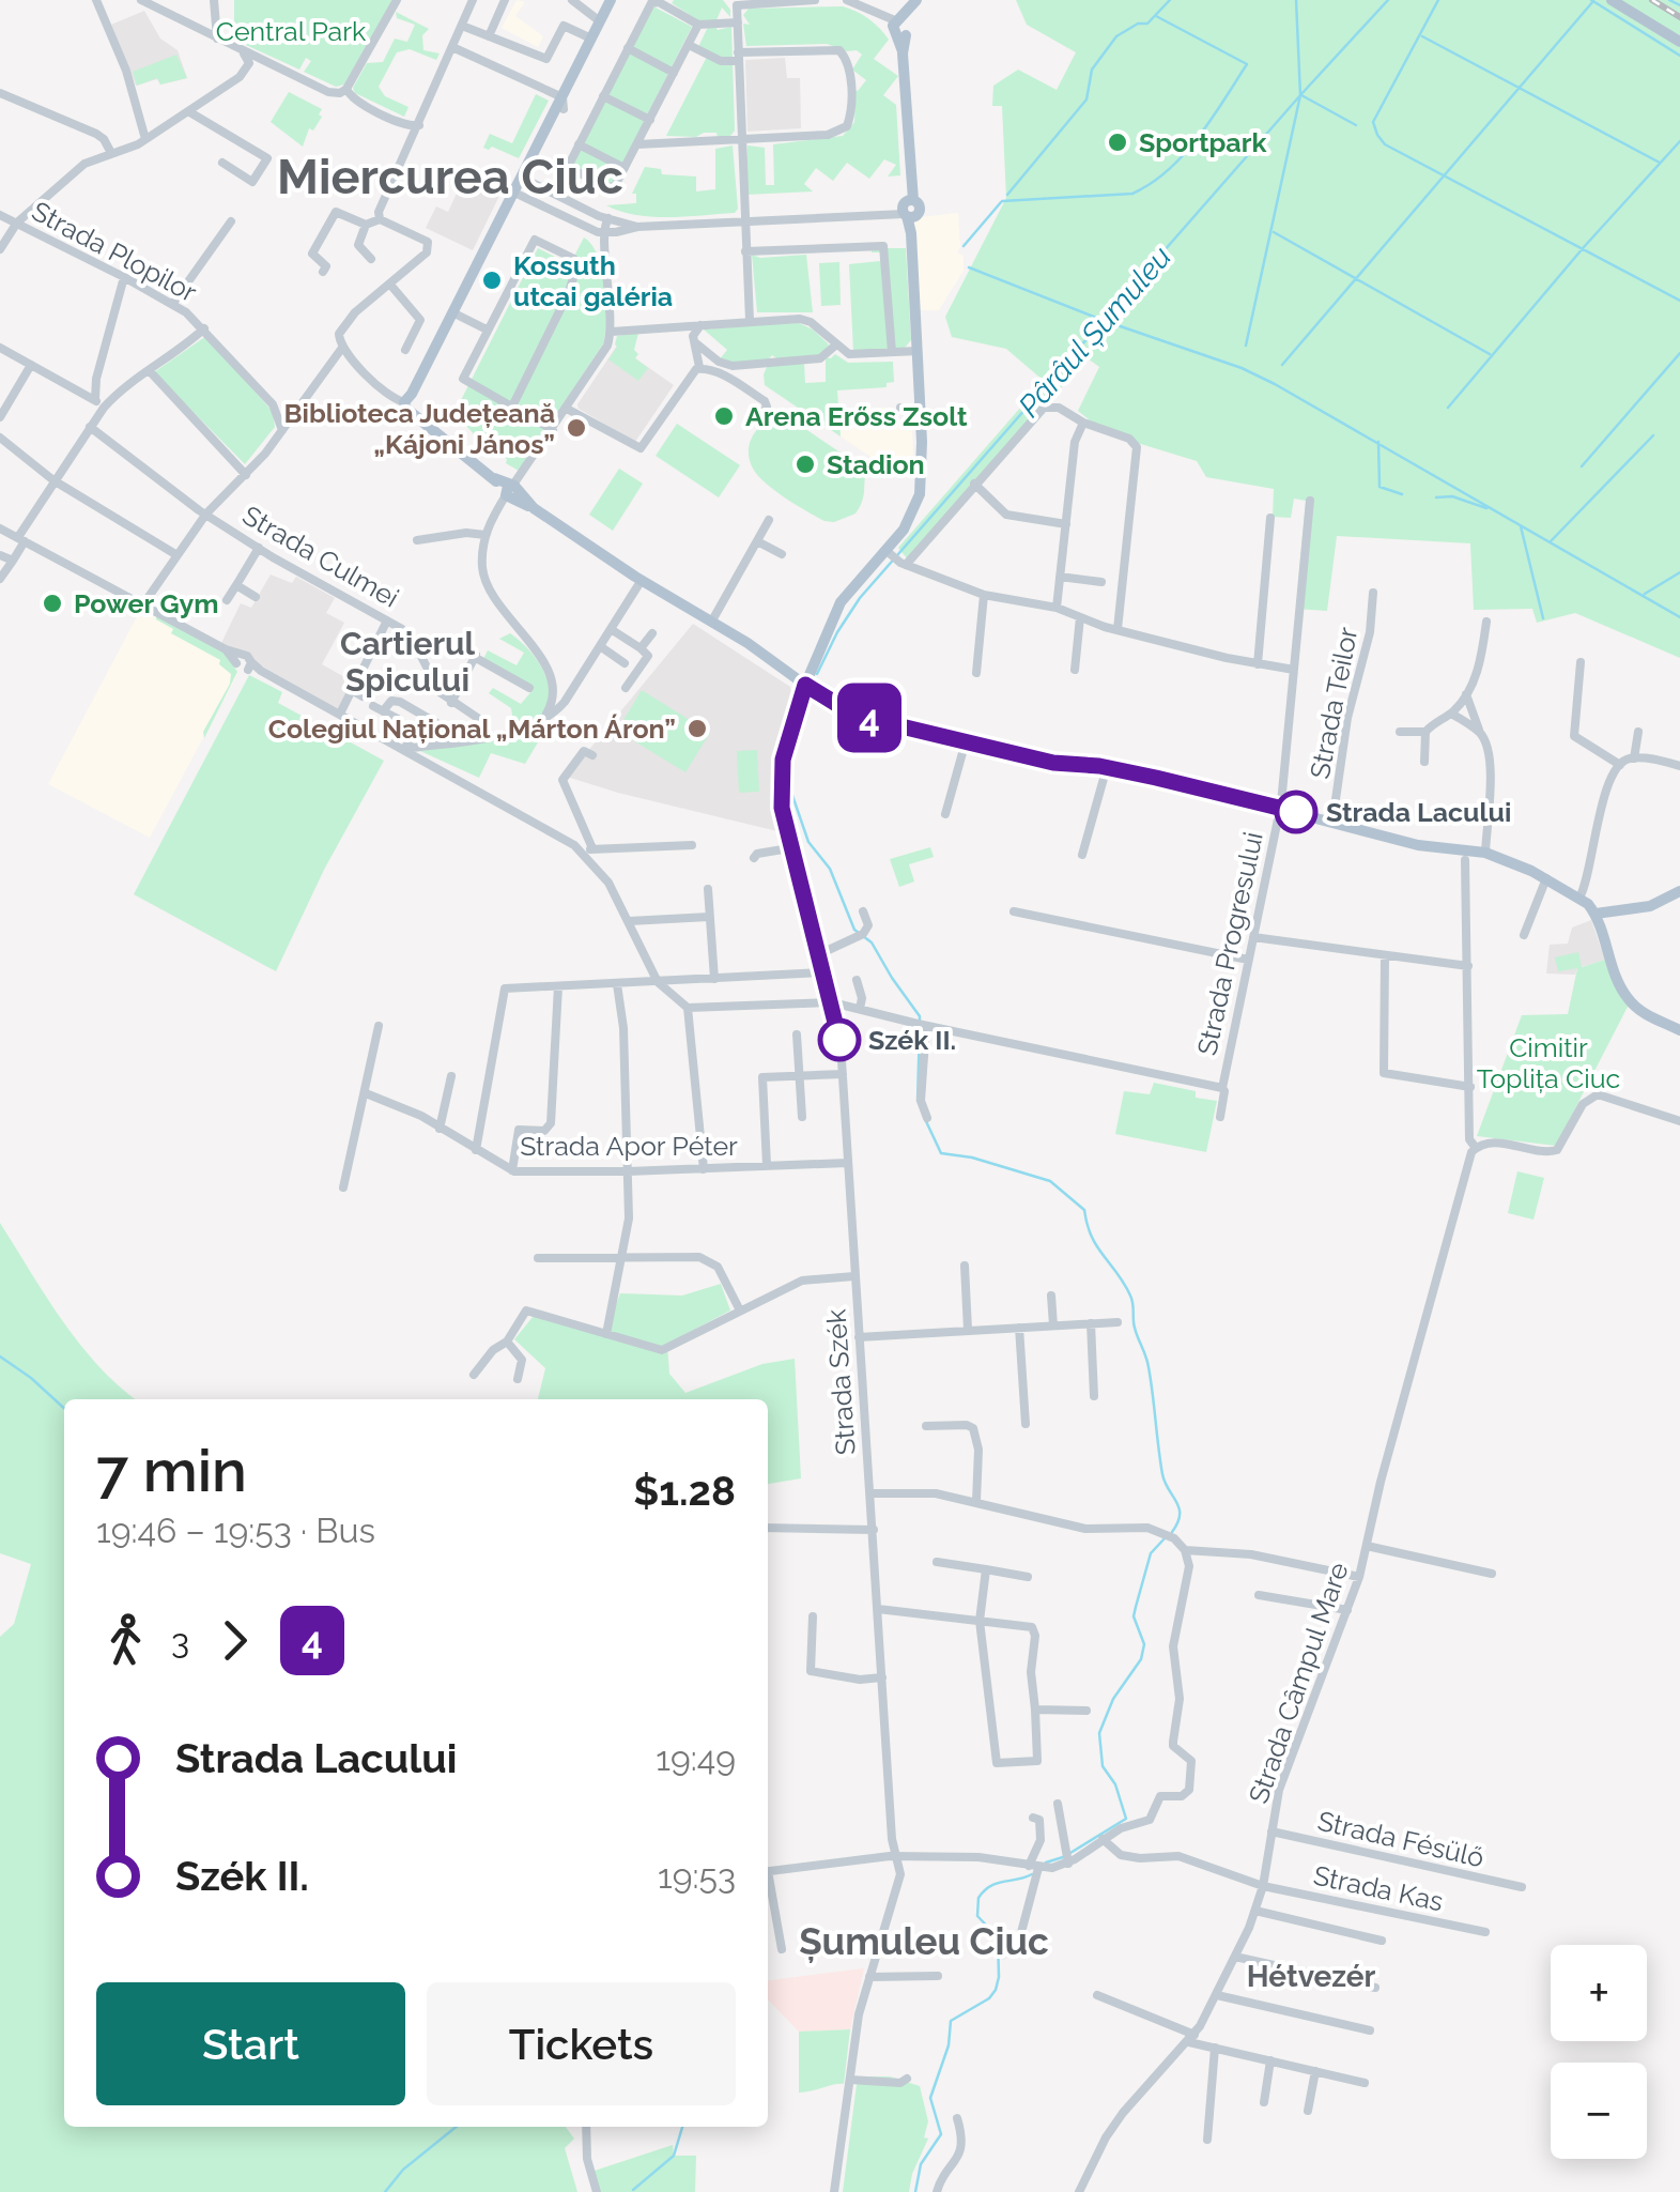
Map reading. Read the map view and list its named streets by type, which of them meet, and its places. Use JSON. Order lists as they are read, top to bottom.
{
  "streets": {
    "street": [
      "Strada Plopilor",
      "Strada Culmei",
      "Strada Teilor",
      "Strada Progresului",
      "Strada Apor Péter",
      "Strada Szék",
      "Strada Câmpul Mare",
      "Strada Fésülő",
      "Strada Kas"
    ]
  },
  "crossings": [
    ["Strada Progresului", "Strada Szék"],
    ["Strada Apor Péter", "Strada Szék"],
    ["Strada Câmpul Mare", "Strada Fésülő"],
    ["Strada Câmpul Mare", "Strada Kas"]
  ],
  "districts": [
    "Miercurea Ciuc",
    "Cartierul Spicului",
    "Șumuleu Ciuc",
    "Hétvezér"
  ],
  "water": ["Pârâul Șumuleu"],
  "parks": ["Central Park", "Cimitir Toplița Ciuc"],
  "places": [
    "Sportpark",
    "Kossuth utcai galéria",
    "Arena Erőss Zsolt",
    "Biblioteca Județeană „Kájoni János”",
    "Stadion",
    "Power Gym",
    "Colegiul Național „Márton Áron”",
    "Strada Lacului",
    "Szék II."
  ],
  "lines": ["bus line 4"],
  "page": {
    "on_map": "4",
    "heading": ["7 min", "19:46 – 19:53 · Bus", "$1.28"],
    "legs": ["3", "4"],
    "list": [
      {
        "name": "Strada Lacului",
        "value": "19:49"
      },
      {
        "name": "Szék II.",
        "value": "19:53"
      }
    ],
    "map_buttons": ["+", "−"],
    "buttons": ["Start", "Tickets"]
  }
}
